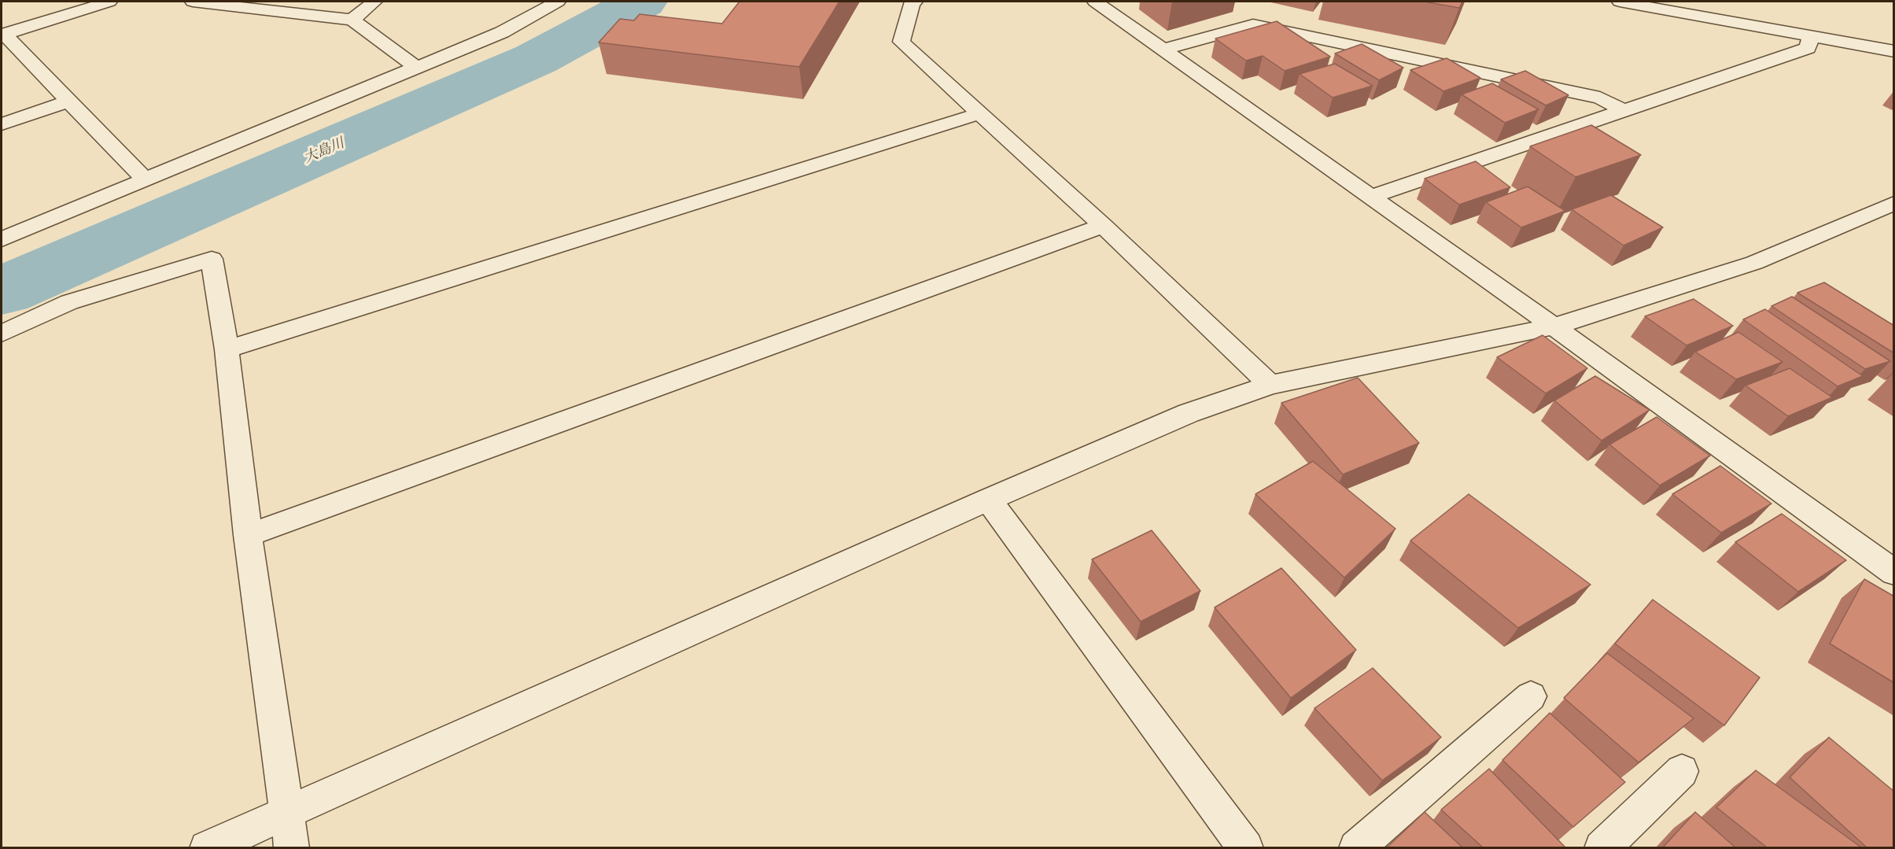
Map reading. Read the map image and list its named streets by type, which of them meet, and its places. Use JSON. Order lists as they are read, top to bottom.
{
  "water": ["大島川"]
}
